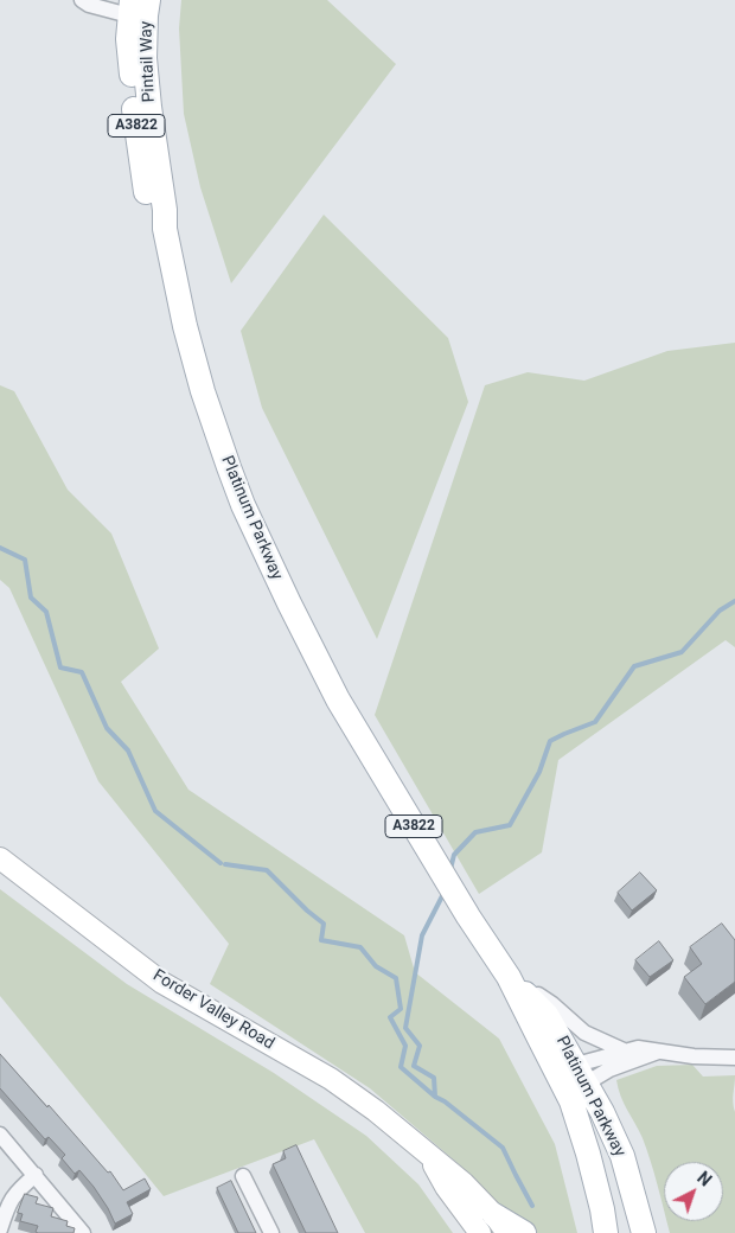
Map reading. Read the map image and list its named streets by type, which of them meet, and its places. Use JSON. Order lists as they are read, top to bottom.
{
  "streets": {
    "main road": [
      "Pintail Way",
      "A3822",
      "Platinum Parkway",
      "Forder Valley Road"
    ]
  },
  "crossings": [
    ["Pintail Way", "Platinum Parkway"]
  ],
  "north": "top right"
}
